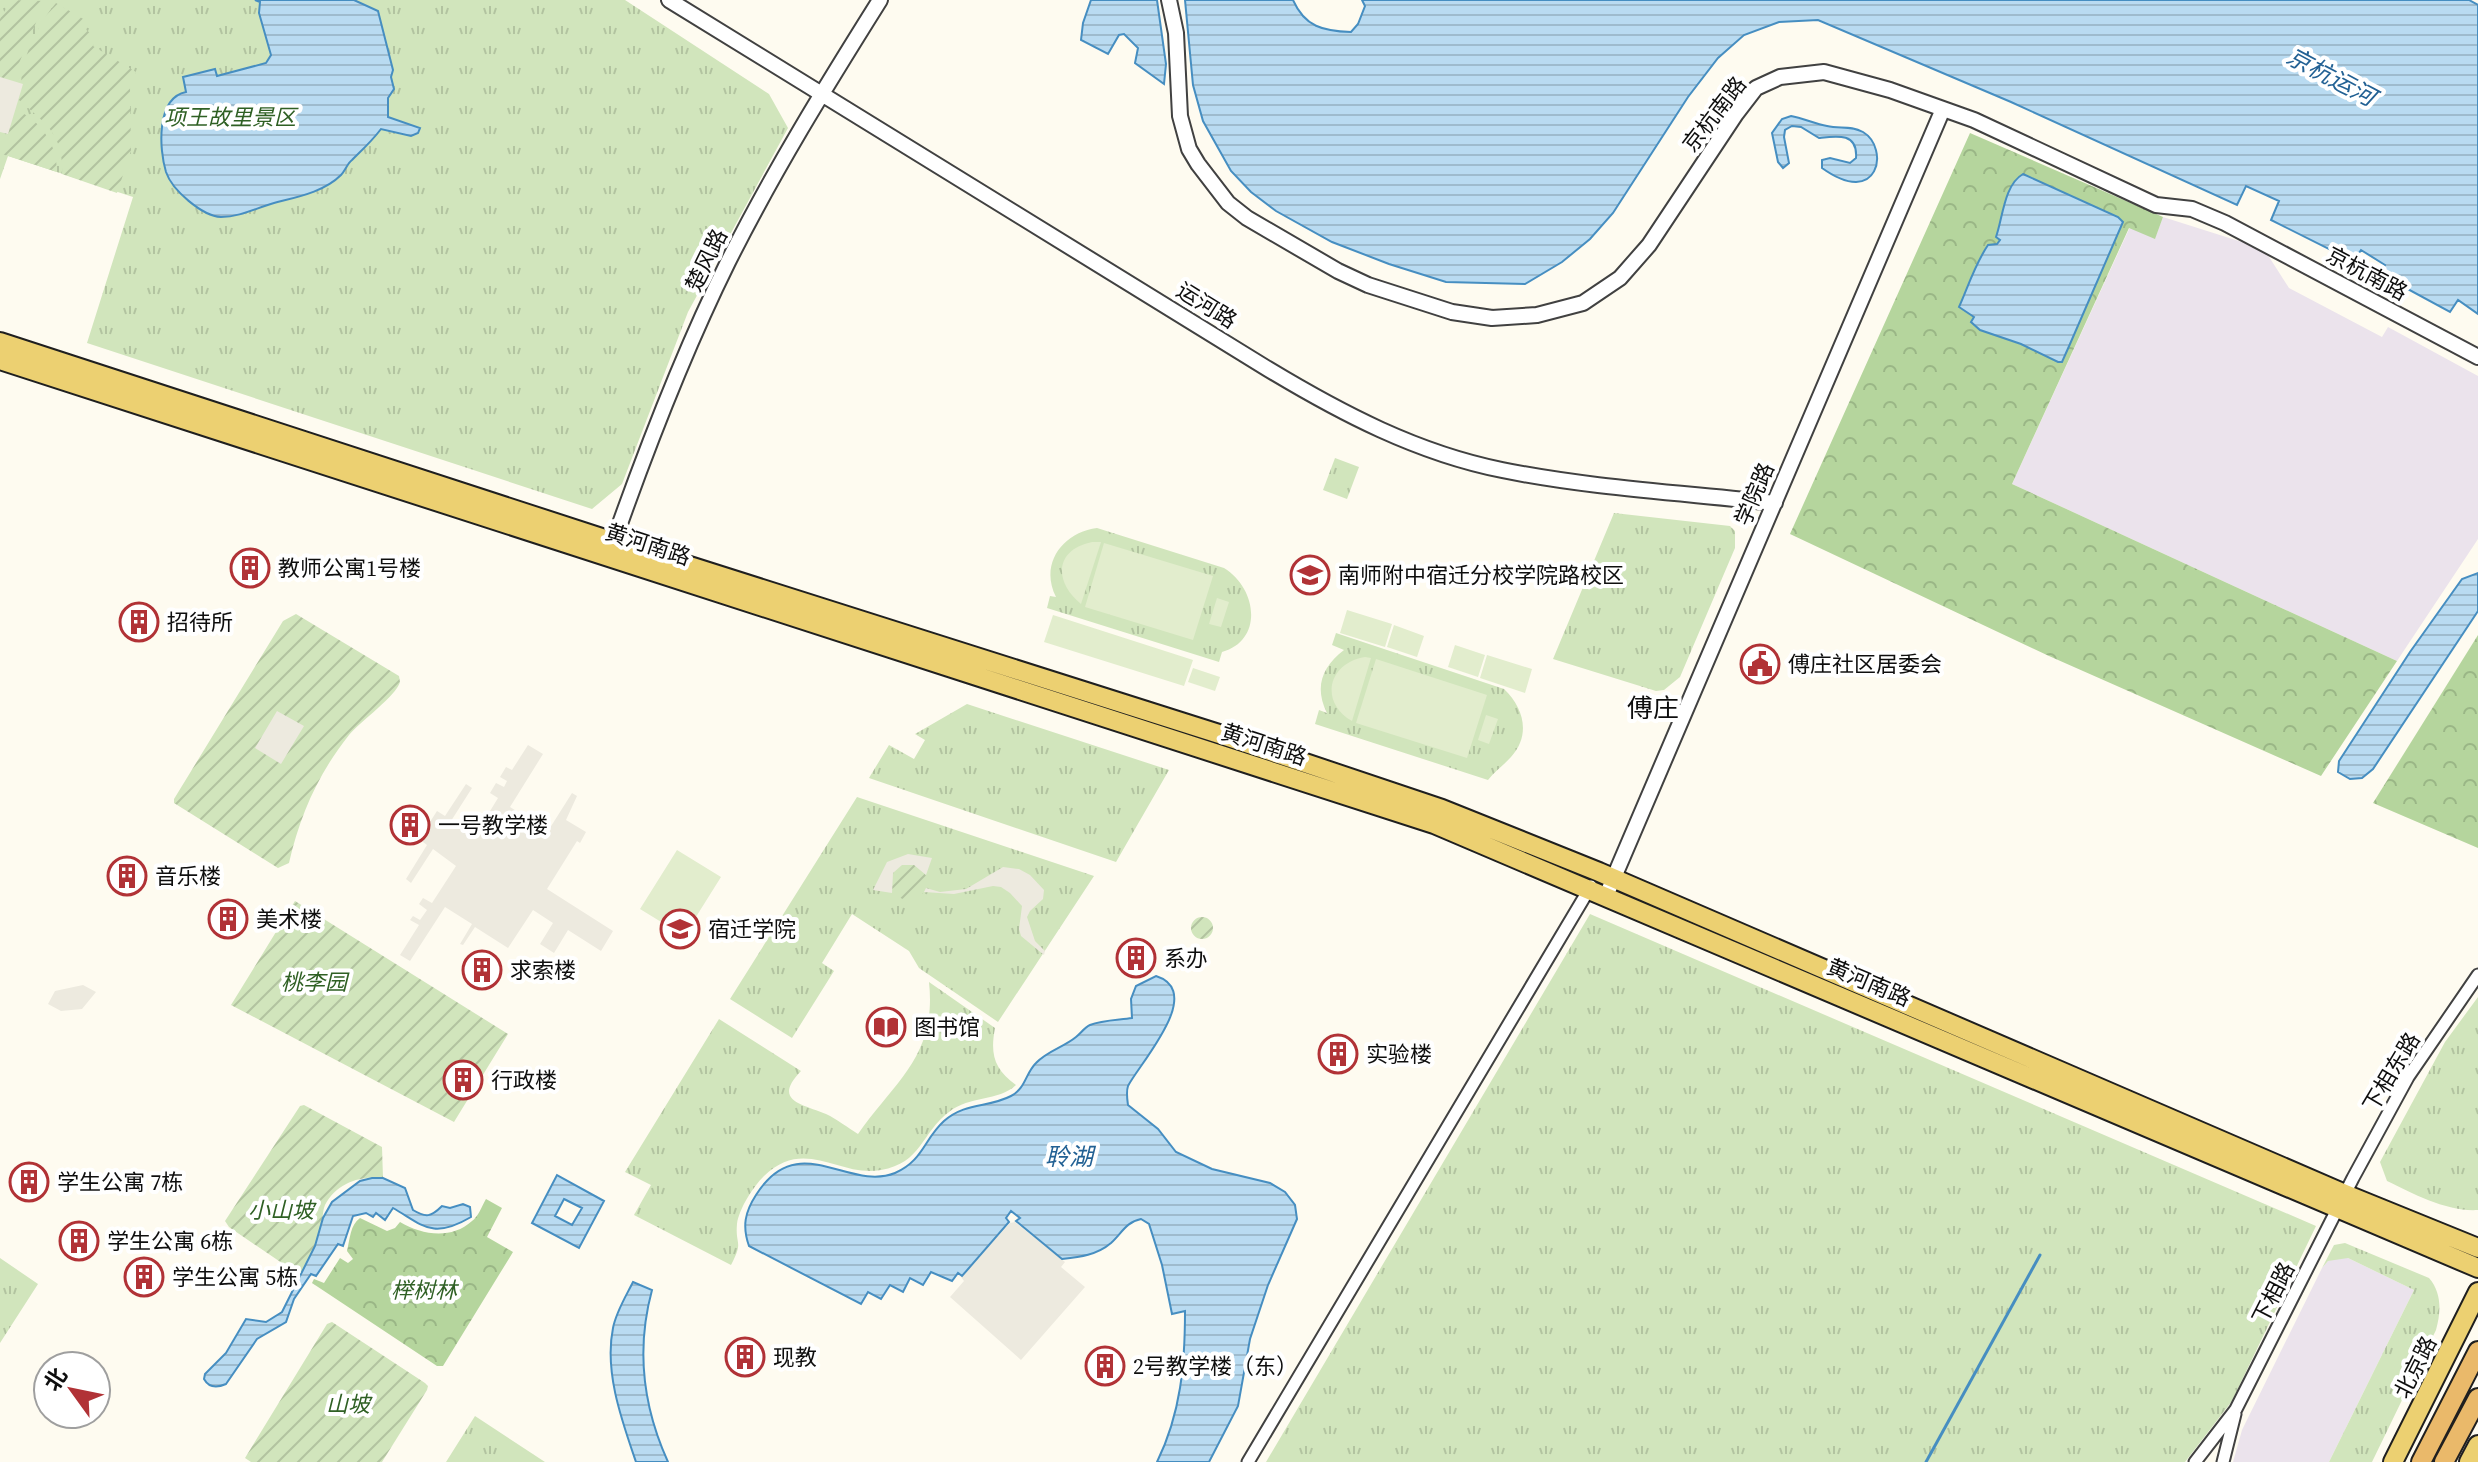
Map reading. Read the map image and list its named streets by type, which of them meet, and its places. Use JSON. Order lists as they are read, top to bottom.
{
  "streets": {
    "main road": ["黄河南路", "北京路"],
    "street": [
      "京杭南路",
      "楚风路",
      "运河路",
      "学院路",
      "下相东路",
      "下相路"
    ]
  },
  "crossings": [
    ["京杭南路", "学院路"],
    ["楚风路", "运河路"],
    ["楚风路", "黄河南路"],
    ["运河路", "学院路"],
    ["学院路", "黄河南路"],
    ["黄河南路", "下相东路"],
    ["黄河南路", "下相路"],
    ["下相东路", "下相路"]
  ],
  "districts": ["傅庄"],
  "water": ["京杭运河", "聆湖"],
  "parks": [
    "项王故里景区",
    "桃李园",
    "小山坡",
    "榉树林",
    "山坡"
  ],
  "places": {
    "building": [
      "教师公寓1号楼",
      "招待所",
      "一号教学楼",
      "音乐楼",
      "美术楼",
      "系办",
      "求索楼",
      "实验楼",
      "行政楼",
      "学生公寓 7栋",
      "学生公寓 6栋",
      "学生公寓 5栋",
      "现教",
      "2号教学楼（东）"
    ],
    "school or university": ["南师附中宿迁分校学院路校区", "宿迁学院"],
    "public building": ["傅庄社区居委会"],
    "library": ["图书馆"]
  },
  "north": "top left"
}
